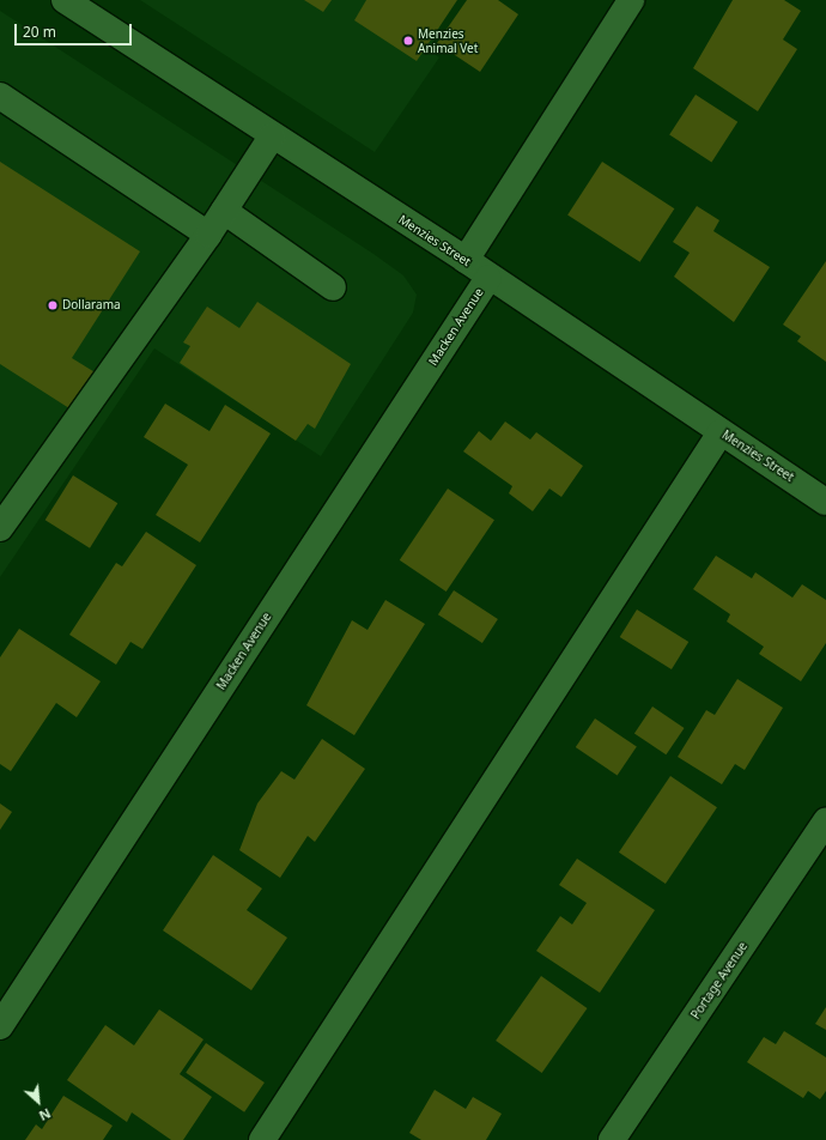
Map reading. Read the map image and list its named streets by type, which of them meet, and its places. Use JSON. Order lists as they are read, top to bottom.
{
  "streets": {
    "street": ["Menzies Street", "Macken Avenue", "Portage Avenue"]
  },
  "crossings": [
    ["Menzies Street", "Macken Avenue"]
  ],
  "places": ["Menzies Animal Vet", "Dollarama"],
  "scale_bar": "20 m",
  "north": "bottom right"
}
